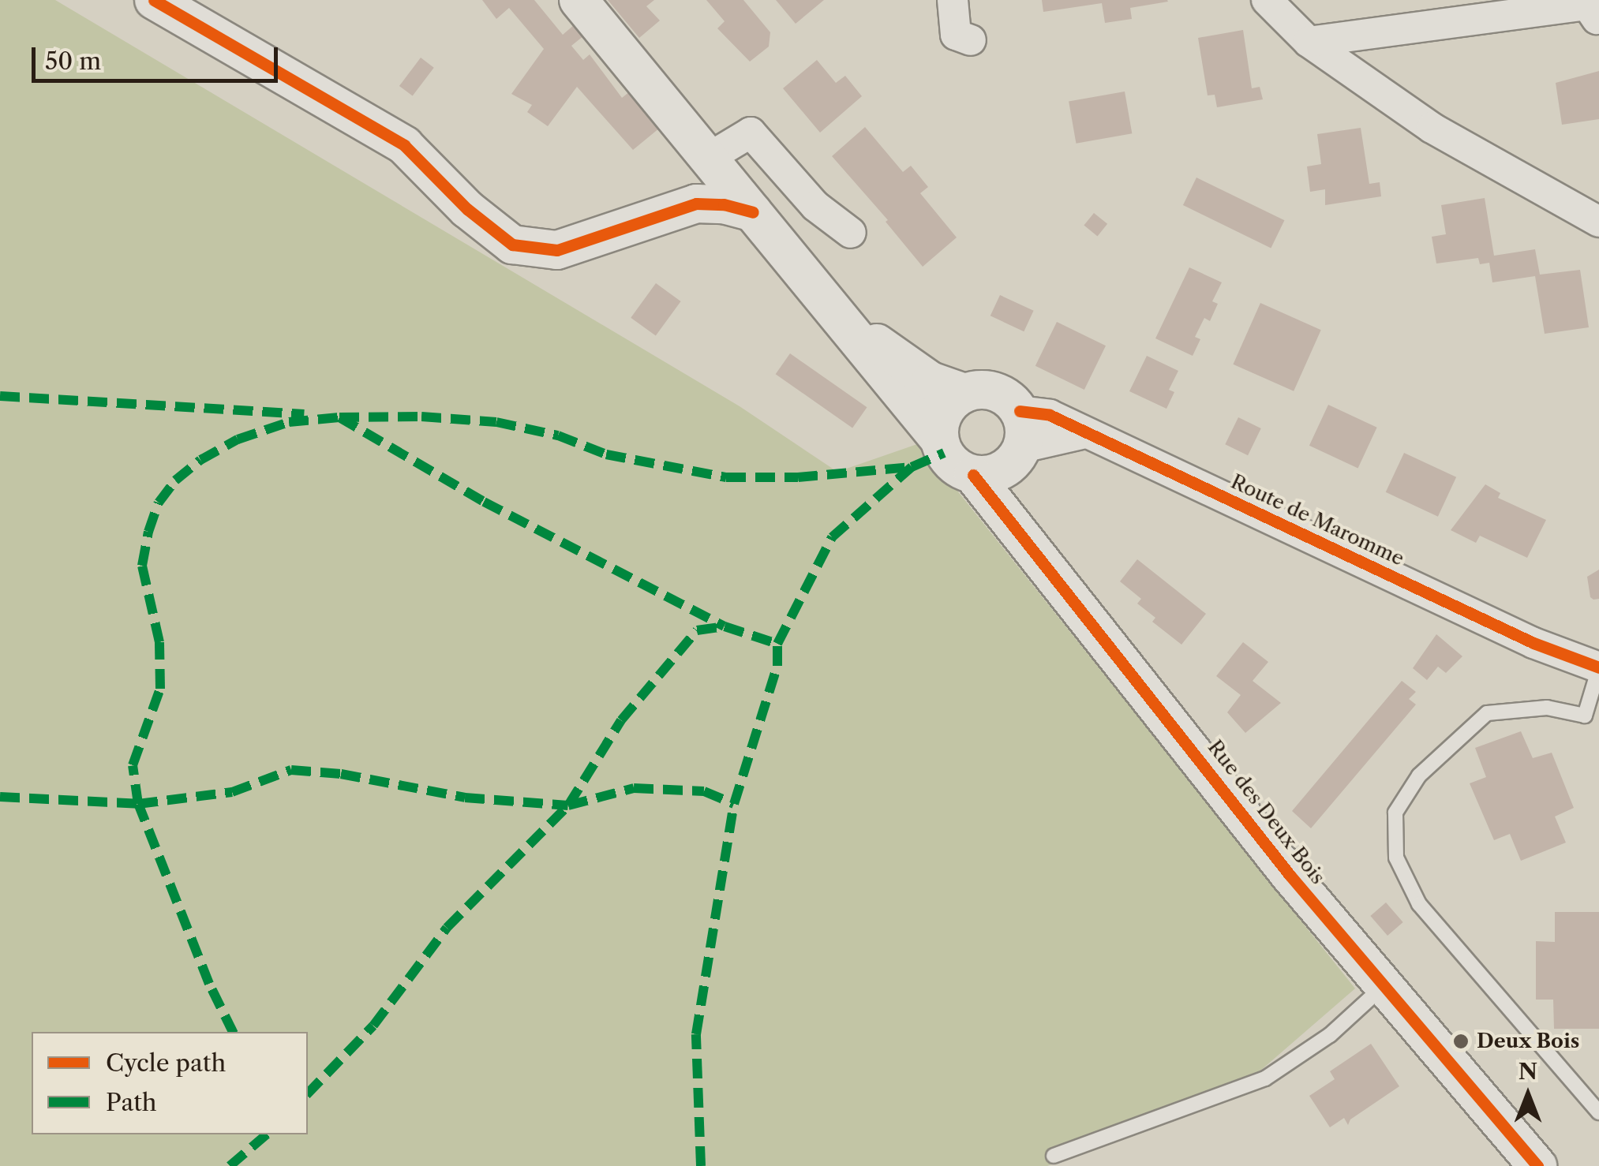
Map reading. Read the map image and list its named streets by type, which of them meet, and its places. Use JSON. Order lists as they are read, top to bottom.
{
  "streets": {
    "street": ["Route de Maromme", "Rue des Deux Bois"]
  },
  "crossings": [
    ["Route de Maromme", "Rue des Deux Bois"]
  ],
  "places": ["Deux Bois"],
  "legend": ["Cycle path", "Path"],
  "scale_bar": "50 m",
  "north": "top"
}
